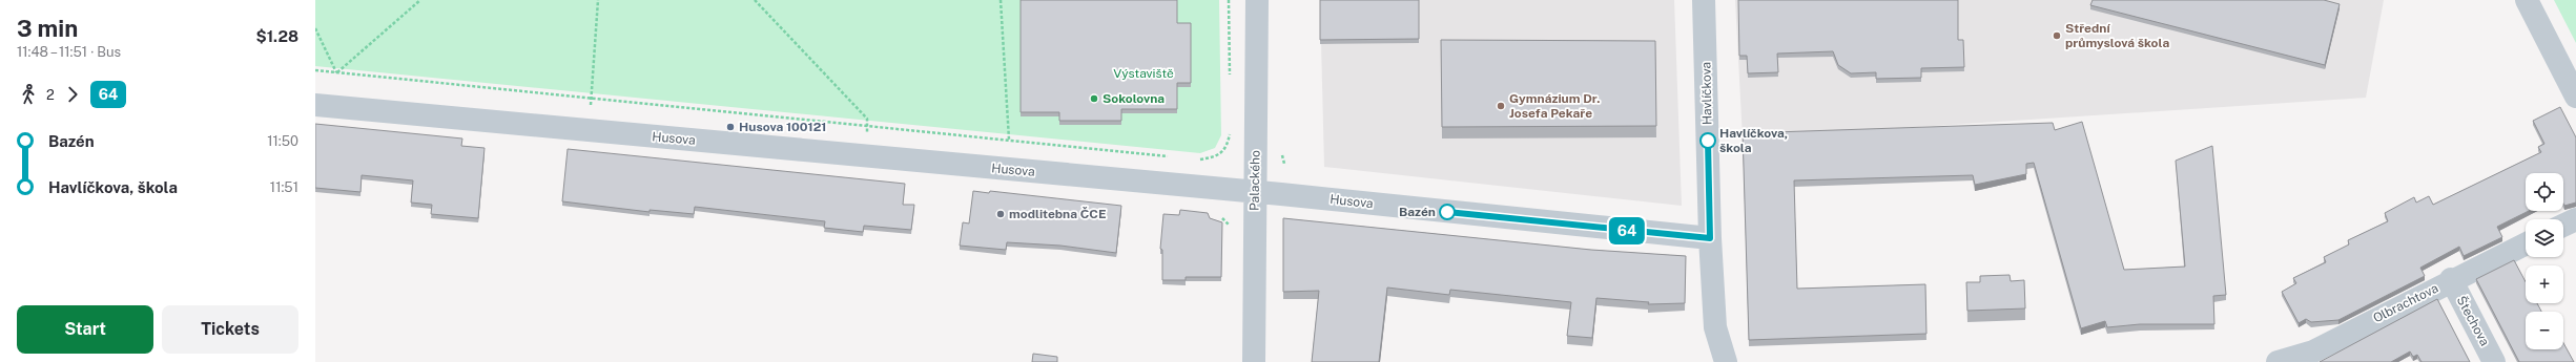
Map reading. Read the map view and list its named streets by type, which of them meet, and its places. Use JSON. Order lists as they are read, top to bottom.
{
  "streets": {
    "street": [
      "Havlíčkova",
      "Husova",
      "Palackého",
      "Olbrachtova",
      "Štechova"
    ]
  },
  "crossings": [
    ["Havlíčkova", "Husova"],
    ["Husova", "Palackého"],
    ["Olbrachtova", "Štechova"]
  ],
  "parks": ["Výstaviště"],
  "places": [
    "Střední průmyslová škola",
    "Sokolovna",
    "Gymnázium Dr. Josefa Pekaře",
    "Husova 100121",
    "Havlíčkova, škola",
    "Bazén",
    "modlitebna ČCE"
  ],
  "lines": ["bus line 64"],
  "page": {
    "heading": ["3 min", "11:48 – 11:51 · Bus", "$1.28"],
    "on_map": "64",
    "legs": ["2", "64"],
    "list": [
      {
        "name": "Bazén",
        "value": "11:50"
      },
      {
        "name": "Havlíčkova, škola",
        "value": "11:51"
      }
    ],
    "map_buttons": ["+", "−"],
    "buttons": ["Start", "Tickets"]
  }
}
